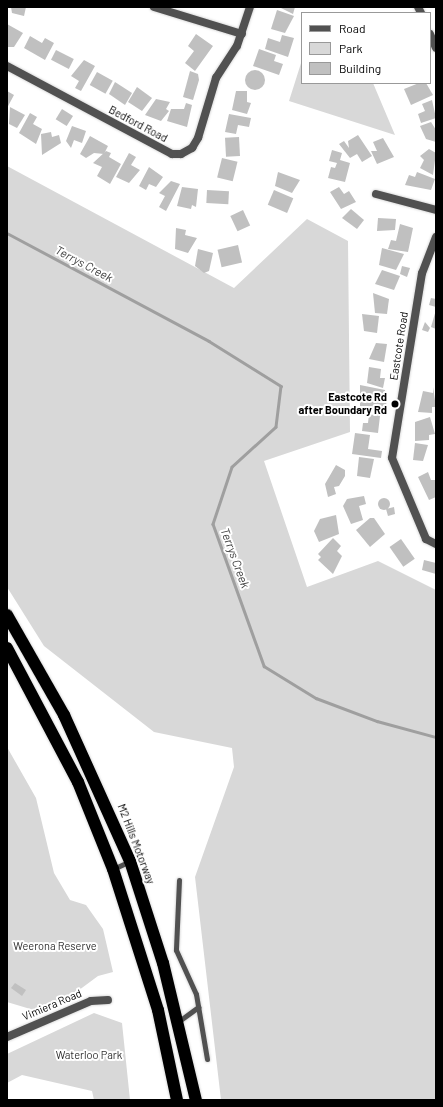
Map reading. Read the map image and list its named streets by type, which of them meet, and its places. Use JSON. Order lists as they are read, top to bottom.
{
  "streets": {
    "highway": ["M2 Hills Motorway"],
    "street": ["Bedford Road", "Eastcote Road", "Vimiera Road"]
  },
  "water": ["Terrys Creek"],
  "parks": ["Weerona Reserve", "Waterloo Park"],
  "places": ["Eastcote Rd after Boundary Rd"],
  "legend": ["Road", "Park", "Building"]
}
